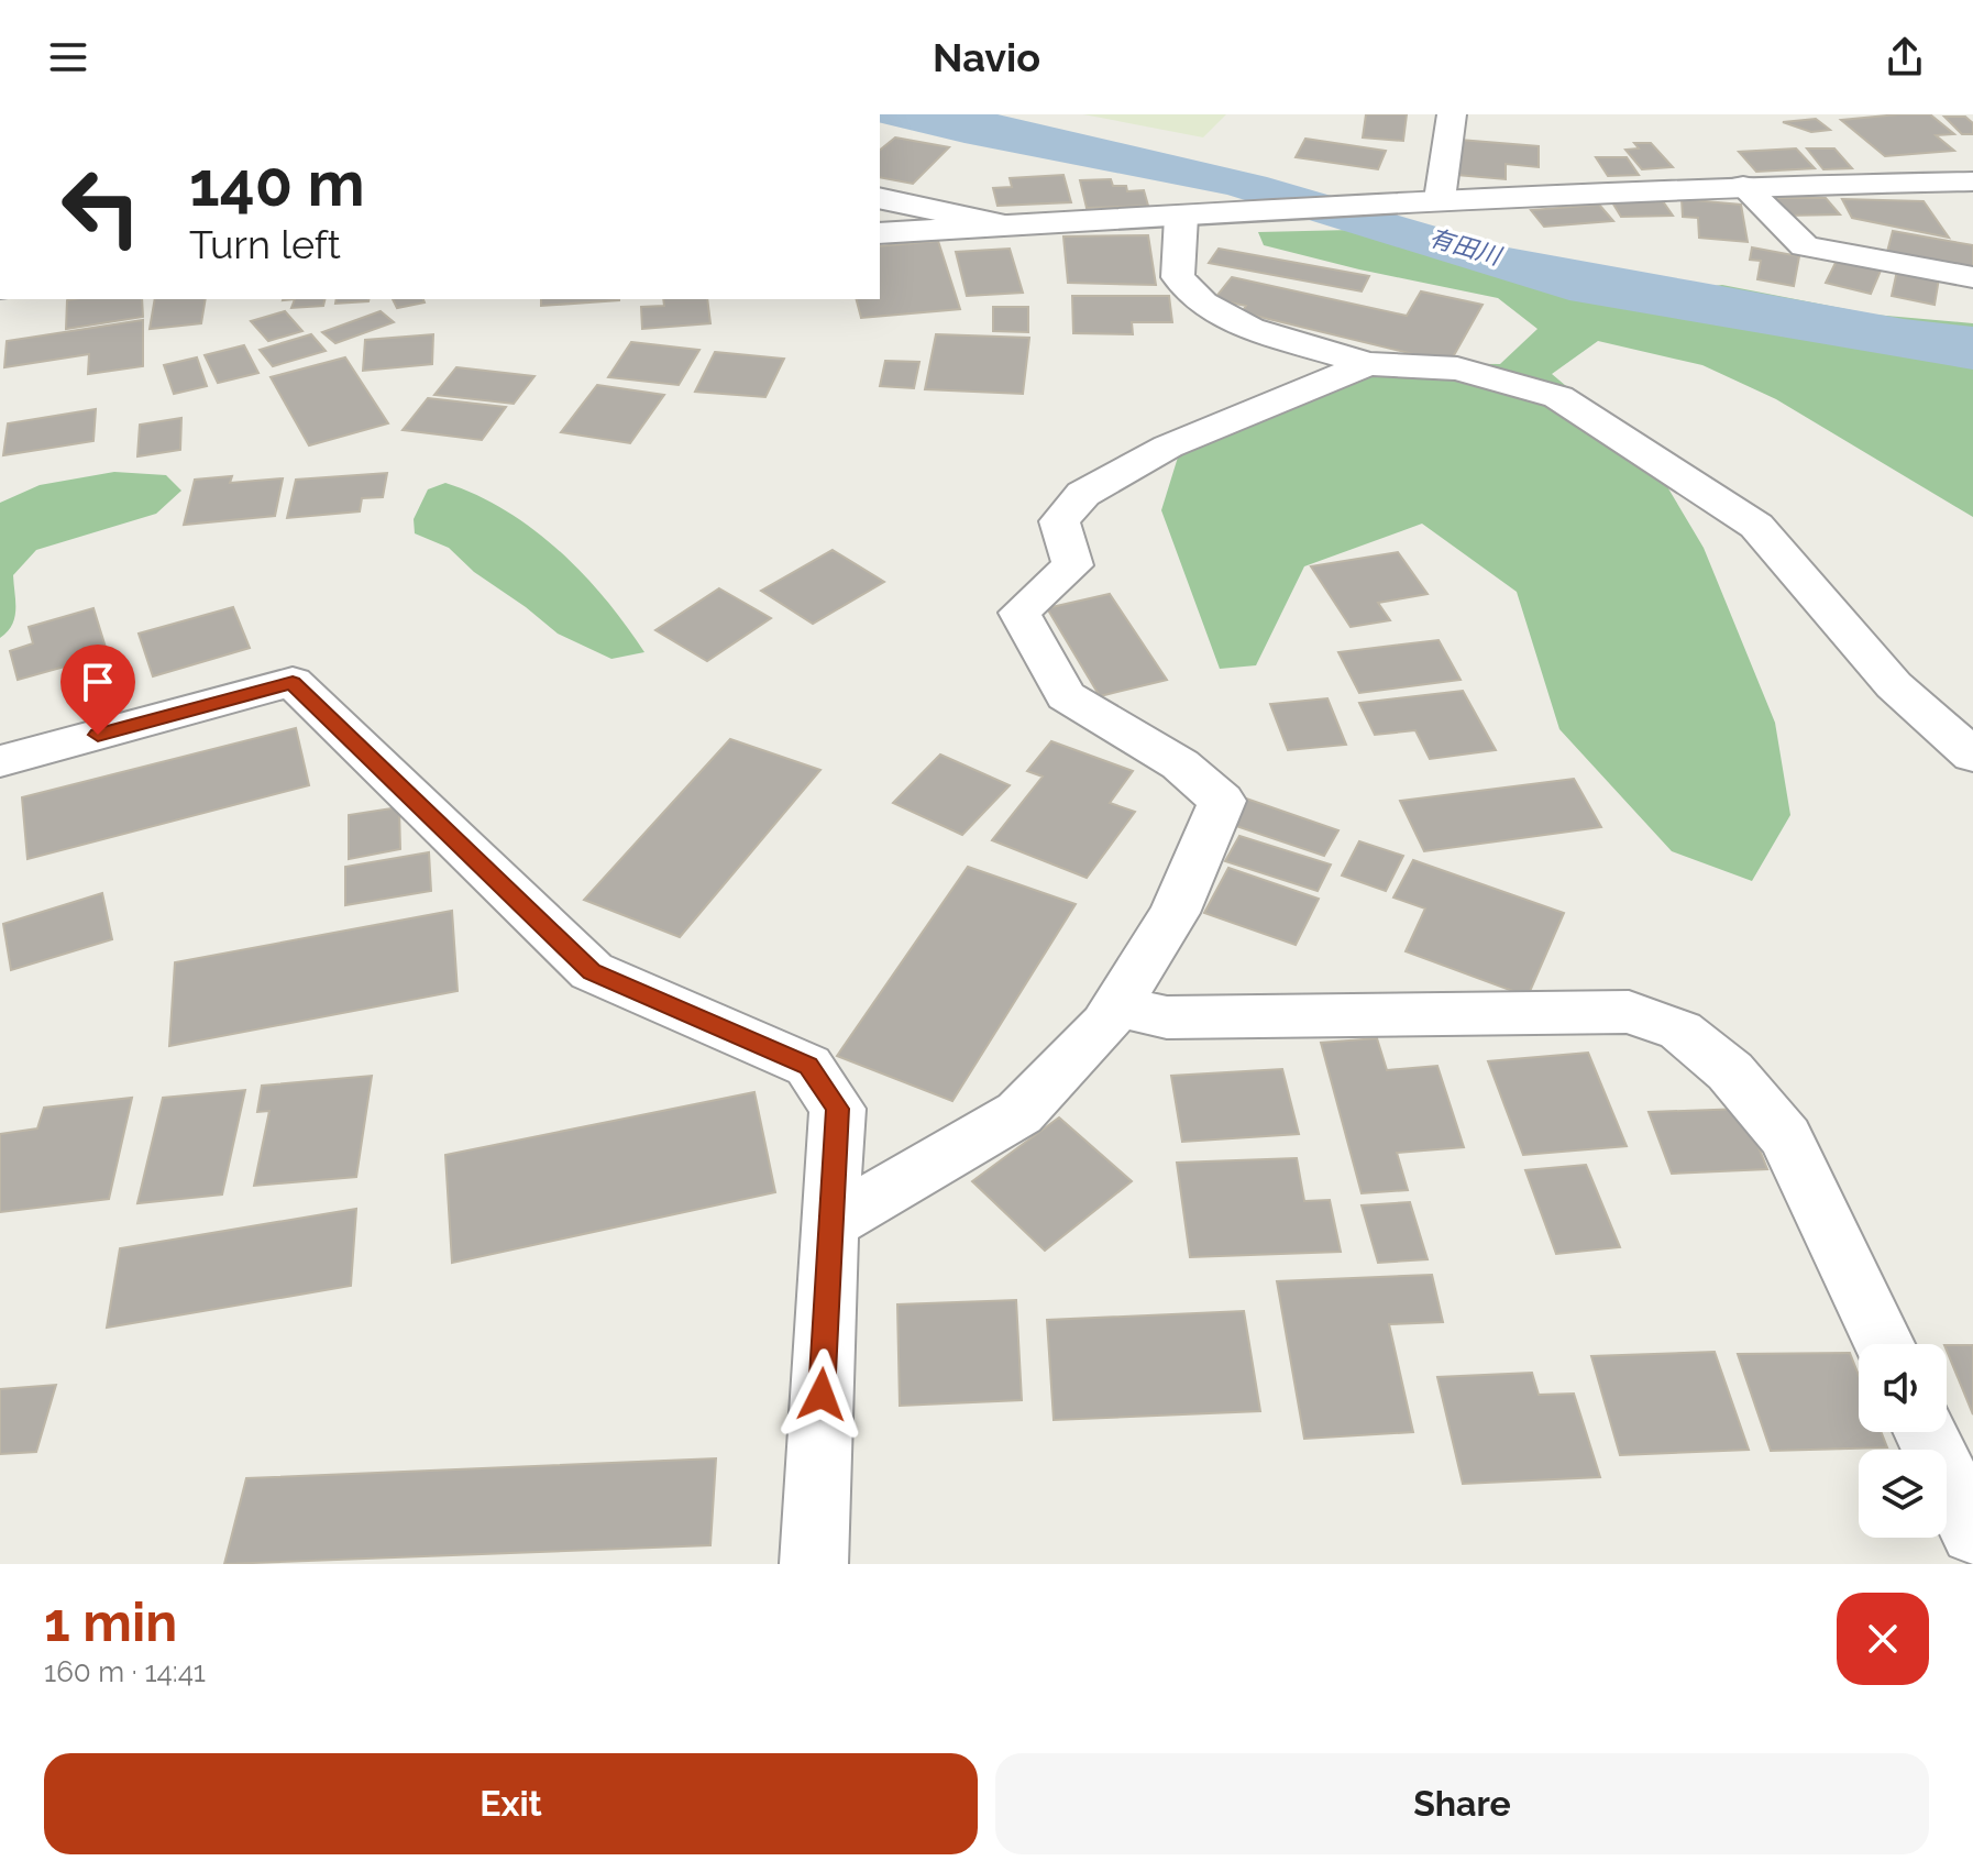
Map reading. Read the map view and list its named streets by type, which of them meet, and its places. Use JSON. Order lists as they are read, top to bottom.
{
  "water": ["有田川"],
  "page": {
    "header": "Navio",
    "turn": ["140 m", "Turn left"],
    "heading": ["1 min", "160 m · 14:41"],
    "buttons": ["Exit", "Share"]
  }
}
